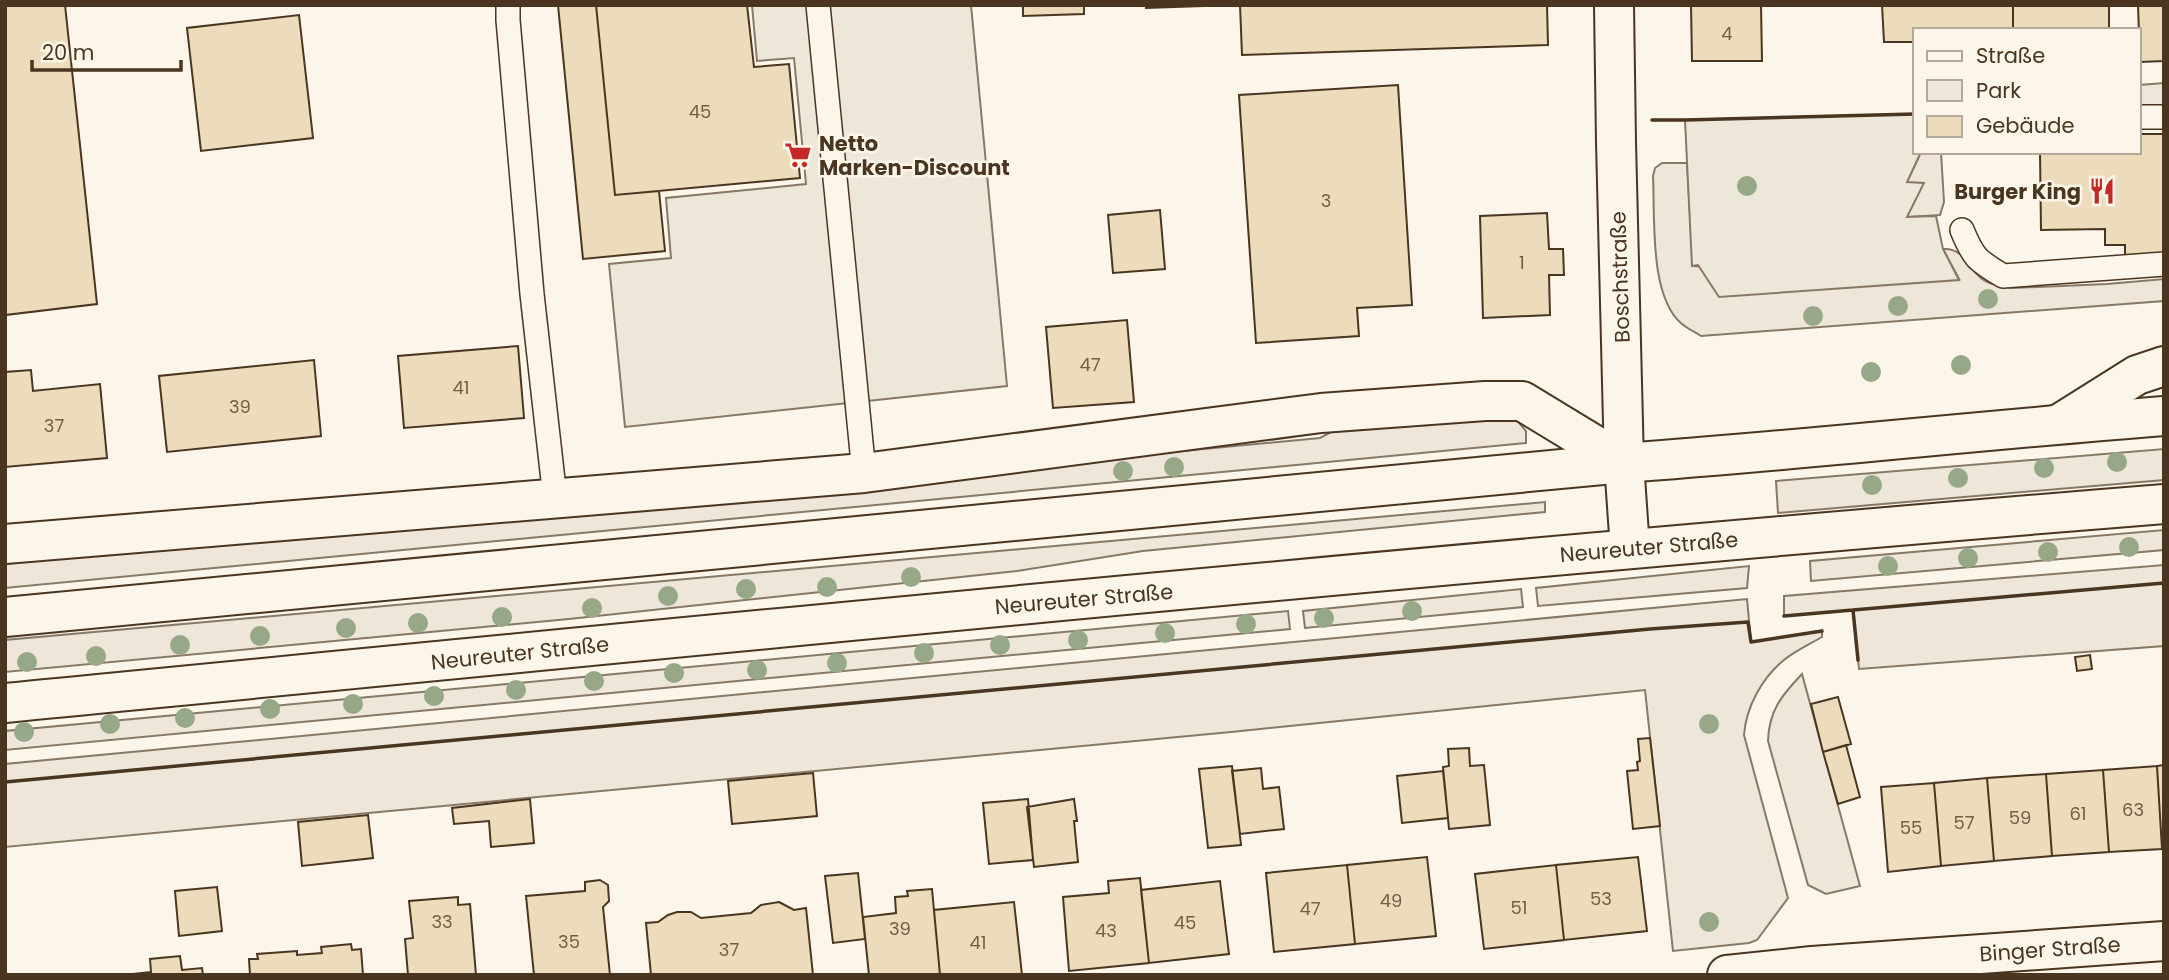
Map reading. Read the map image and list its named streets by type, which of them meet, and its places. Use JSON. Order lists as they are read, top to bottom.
{
  "streets": {
    "main road": ["Boschstraße", "Neureuter Straße", "Binger Straße"]
  },
  "crossings": [
    ["Boschstraße", "Neureuter Straße"]
  ],
  "places": {
    "supermarket": ["Netto Marken-Discount"],
    "restaurant": ["Burger King"]
  },
  "house_numbers": [
    "4",
    "45",
    "3",
    "1",
    "47",
    "41",
    "39",
    "37",
    "63",
    "61",
    "59",
    "57",
    "55",
    "53",
    "49",
    "51",
    "47",
    "33",
    "45",
    "39",
    "43",
    "35",
    "41",
    "37"
  ],
  "legend": ["Straße", "Park", "Gebäude"],
  "scale_bar": "20 m"
}
